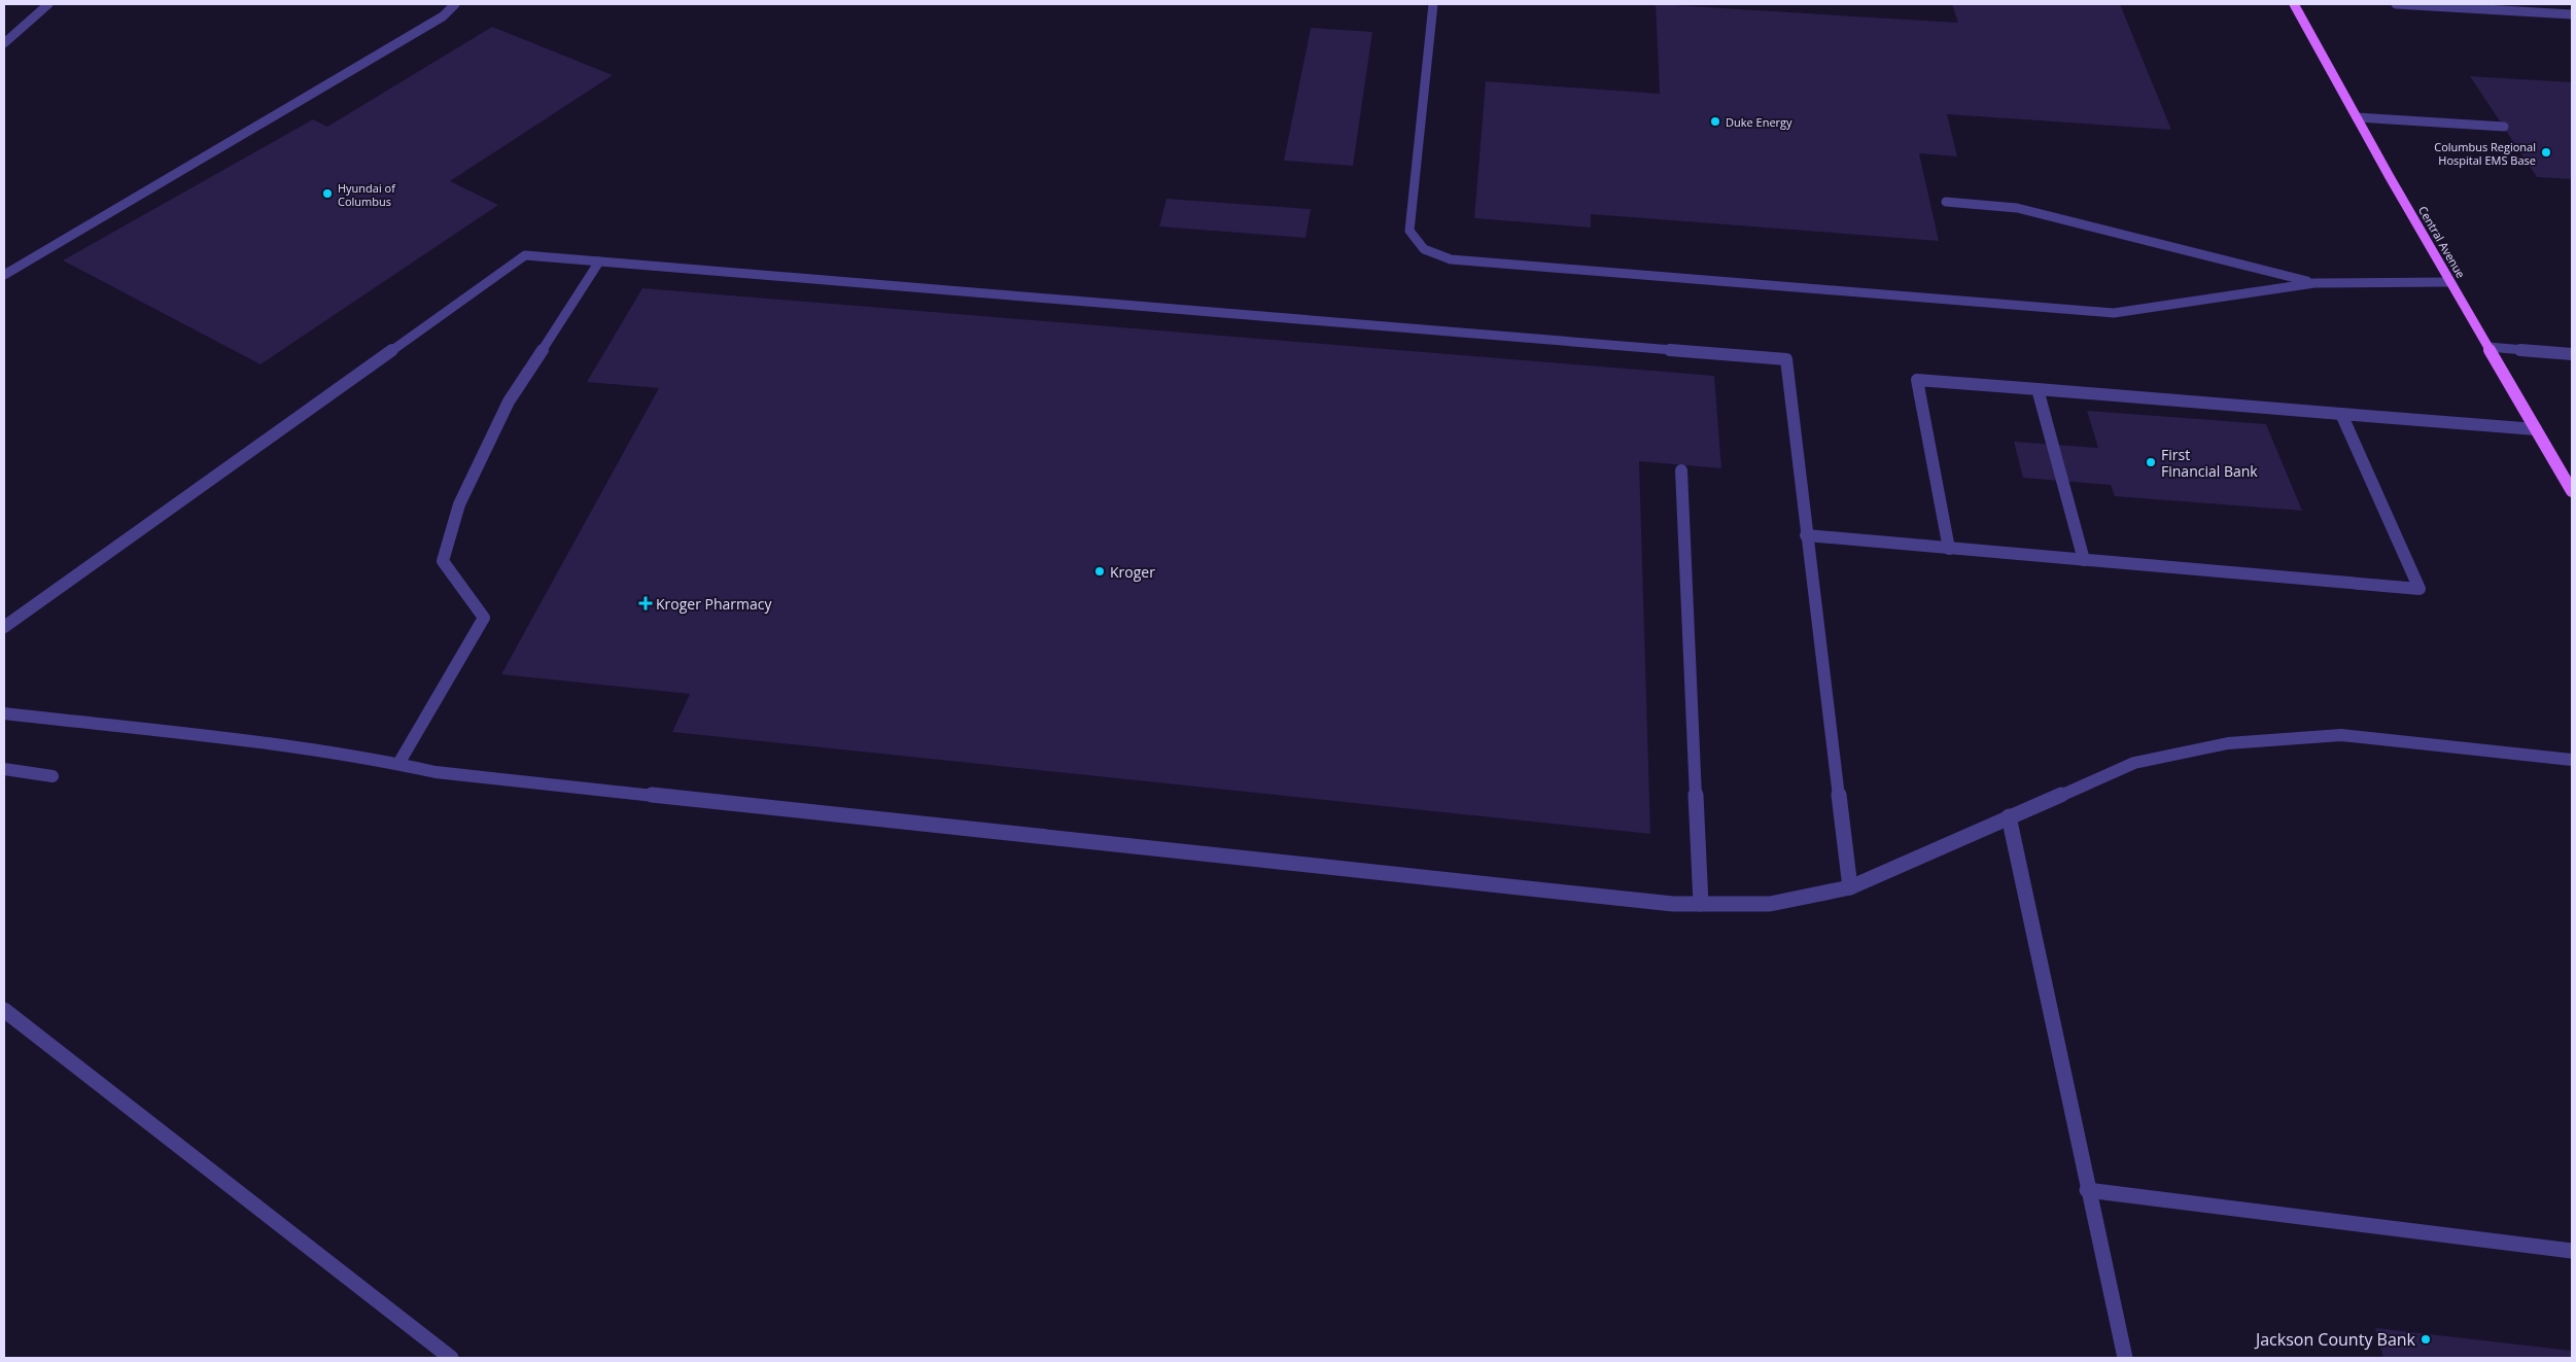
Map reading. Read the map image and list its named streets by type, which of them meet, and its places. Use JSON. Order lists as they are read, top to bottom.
{
  "streets": {
    "main road": ["Central Avenue"]
  },
  "places": {
    "other": [
      "Duke Energy",
      "Columbus Regional Hospital EMS Base",
      "Hyundai of Columbus",
      "First Financial Bank",
      "Kroger",
      "Jackson County Bank"
    ],
    "health": ["Kroger Pharmacy"]
  }
}
